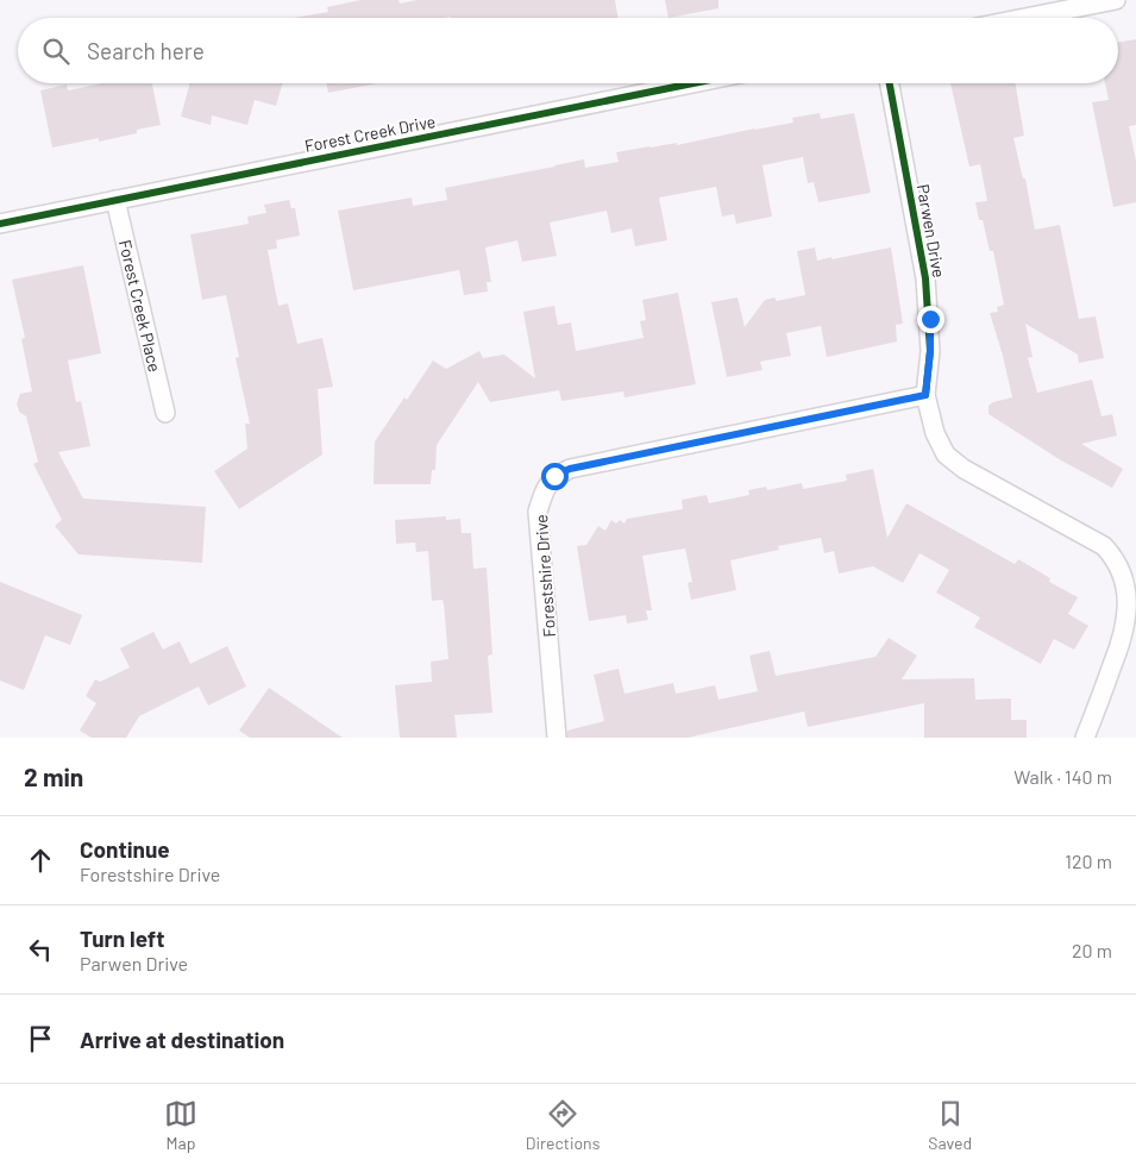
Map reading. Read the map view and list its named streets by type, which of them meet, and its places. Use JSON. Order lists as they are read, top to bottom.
{
  "streets": {
    "street": [
      "Forest Creek Drive",
      "Parwen Drive",
      "Forest Creek Place",
      "Forestshire Drive"
    ]
  },
  "crossings": [
    ["Forest Creek Drive", "Forest Creek Place"],
    ["Parwen Drive", "Forestshire Drive"]
  ],
  "page": {
    "search": "Search here",
    "heading": ["2 min", "Walk · 140 m"],
    "list": [
      ["Continue", "Forestshire Drive", "120 m"],
      ["Turn left", "Parwen Drive", "20 m"],
      "Arrive at destination"
    ],
    "nav": ["Map", "Directions", "Saved"]
  }
}
